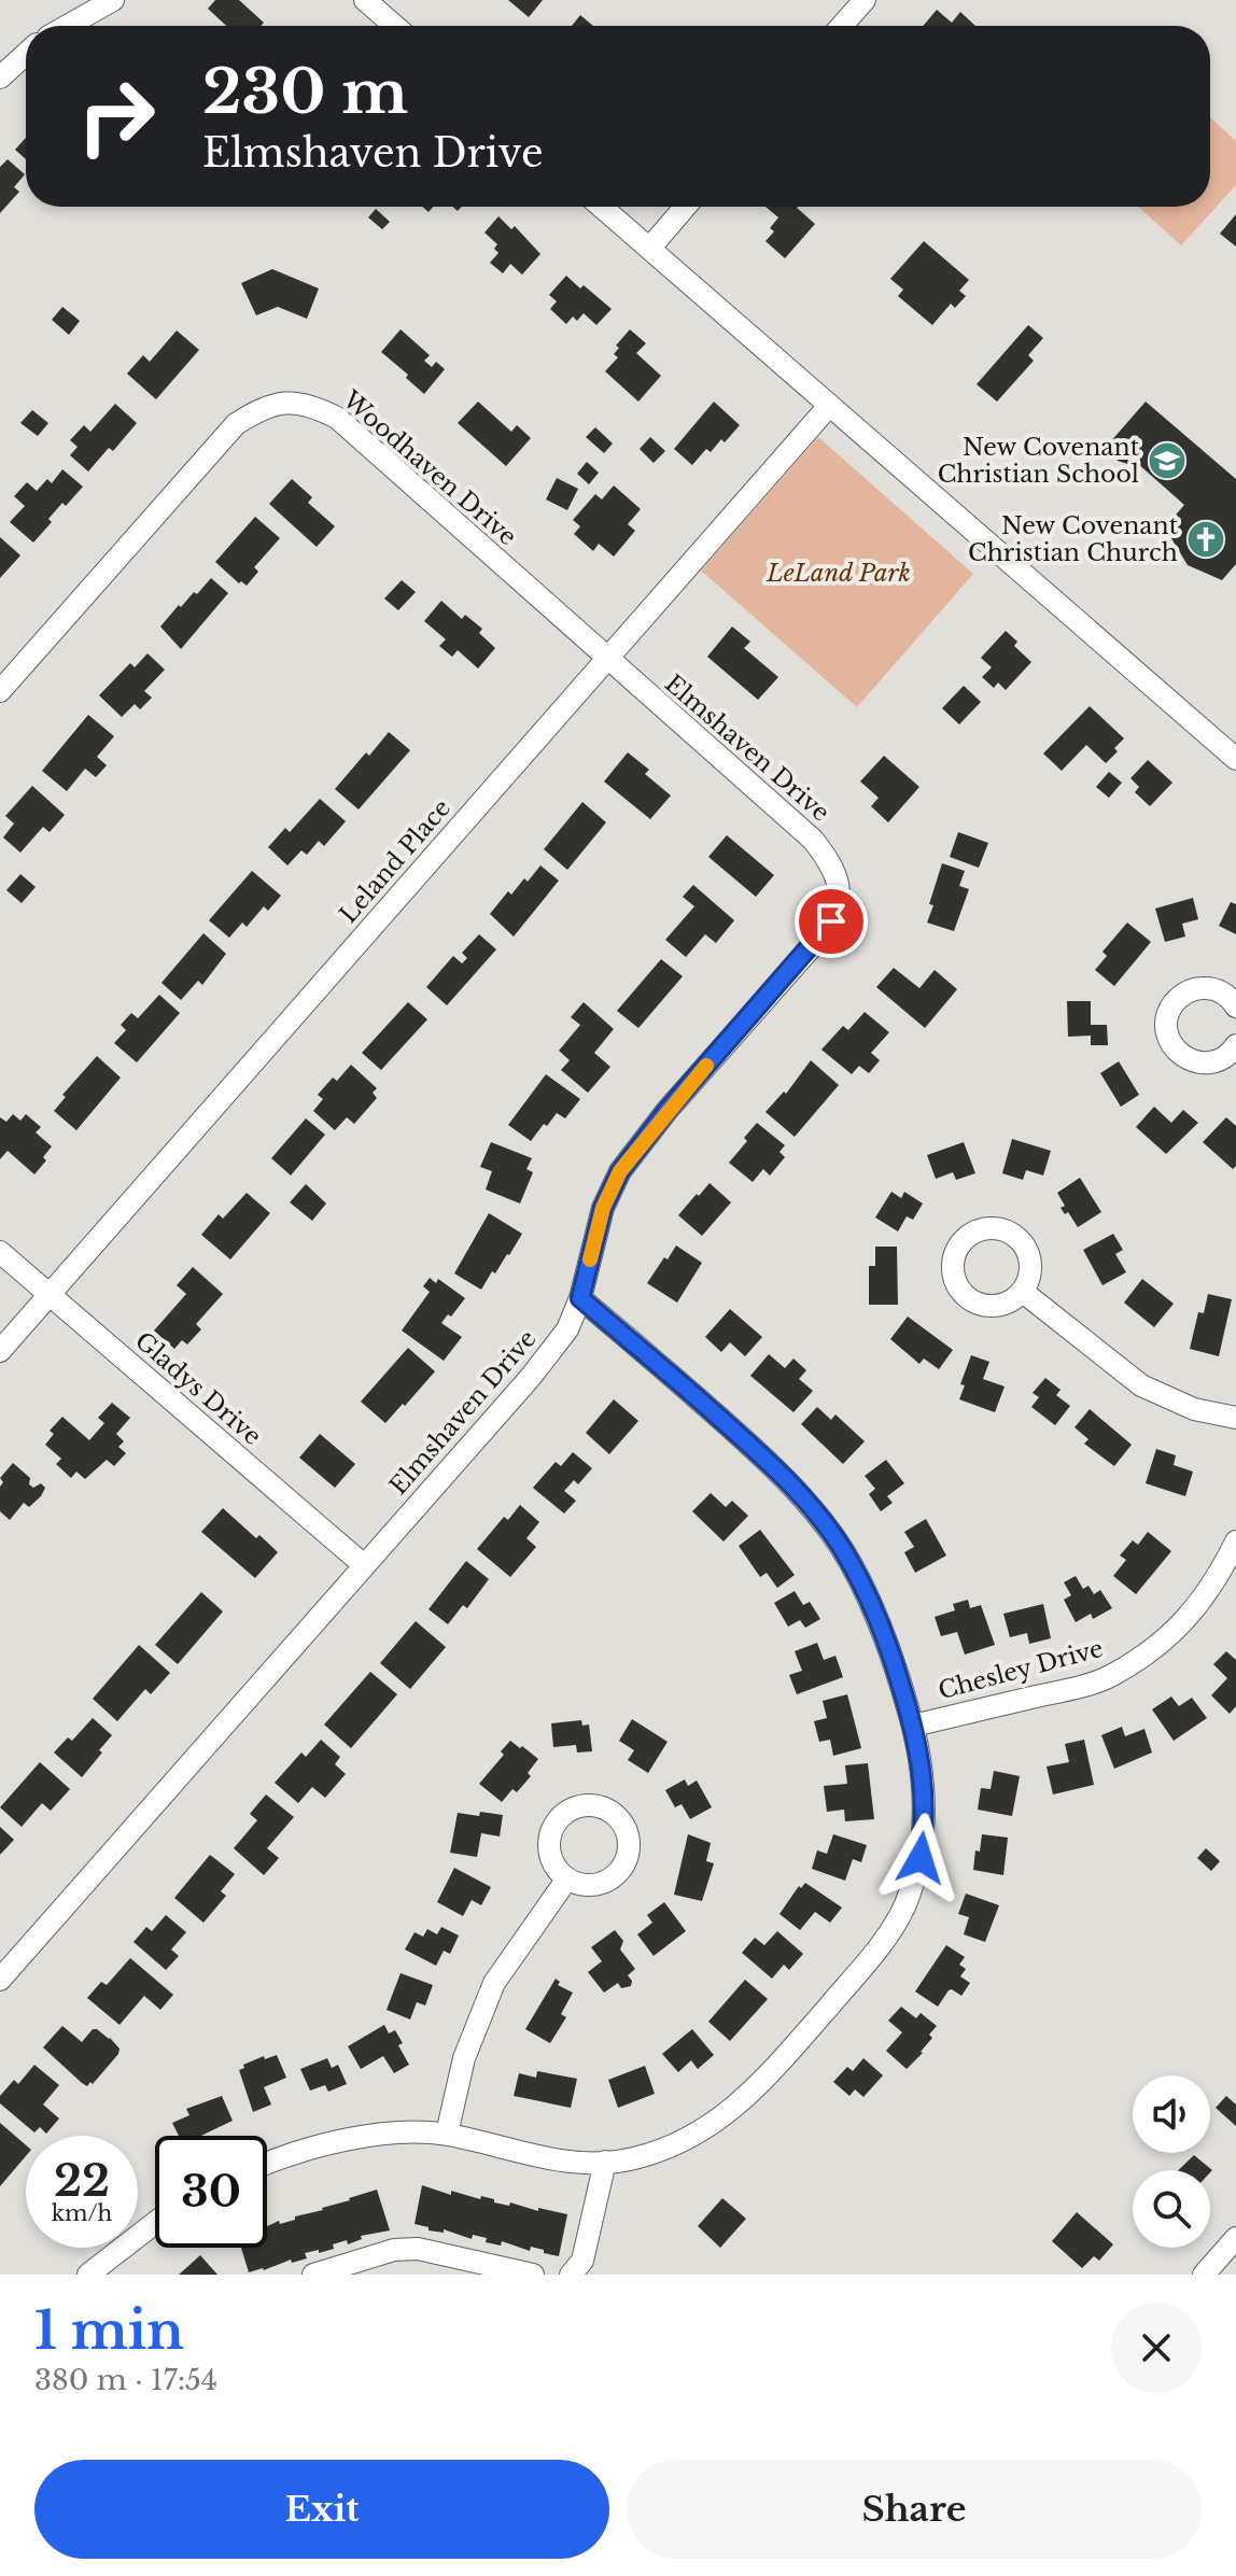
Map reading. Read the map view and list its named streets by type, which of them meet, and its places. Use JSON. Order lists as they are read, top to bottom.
{
  "streets": {
    "street": [
      "Woodhaven Drive",
      "Elmshaven Drive",
      "Leland Place",
      "Gladys Drive",
      "Chesley Drive"
    ]
  },
  "crossings": [
    ["Woodhaven Drive", "Elmshaven Drive"],
    ["Woodhaven Drive", "Leland Place"],
    ["Elmshaven Drive", "Leland Place"],
    ["Elmshaven Drive", "Gladys Drive"],
    ["Leland Place", "Gladys Drive"]
  ],
  "parks": ["LeLand Park"],
  "places": {
    "school or university": ["New Covenant Christian School"],
    "church": ["New Covenant Christian Church"]
  },
  "page": {
    "turn": ["230 m", "Elmshaven Drive"],
    "speed": "22 km/h",
    "limit": "30",
    "heading": ["1 min", "380 m · 17:54"],
    "buttons": ["Exit", "Share"]
  }
}
